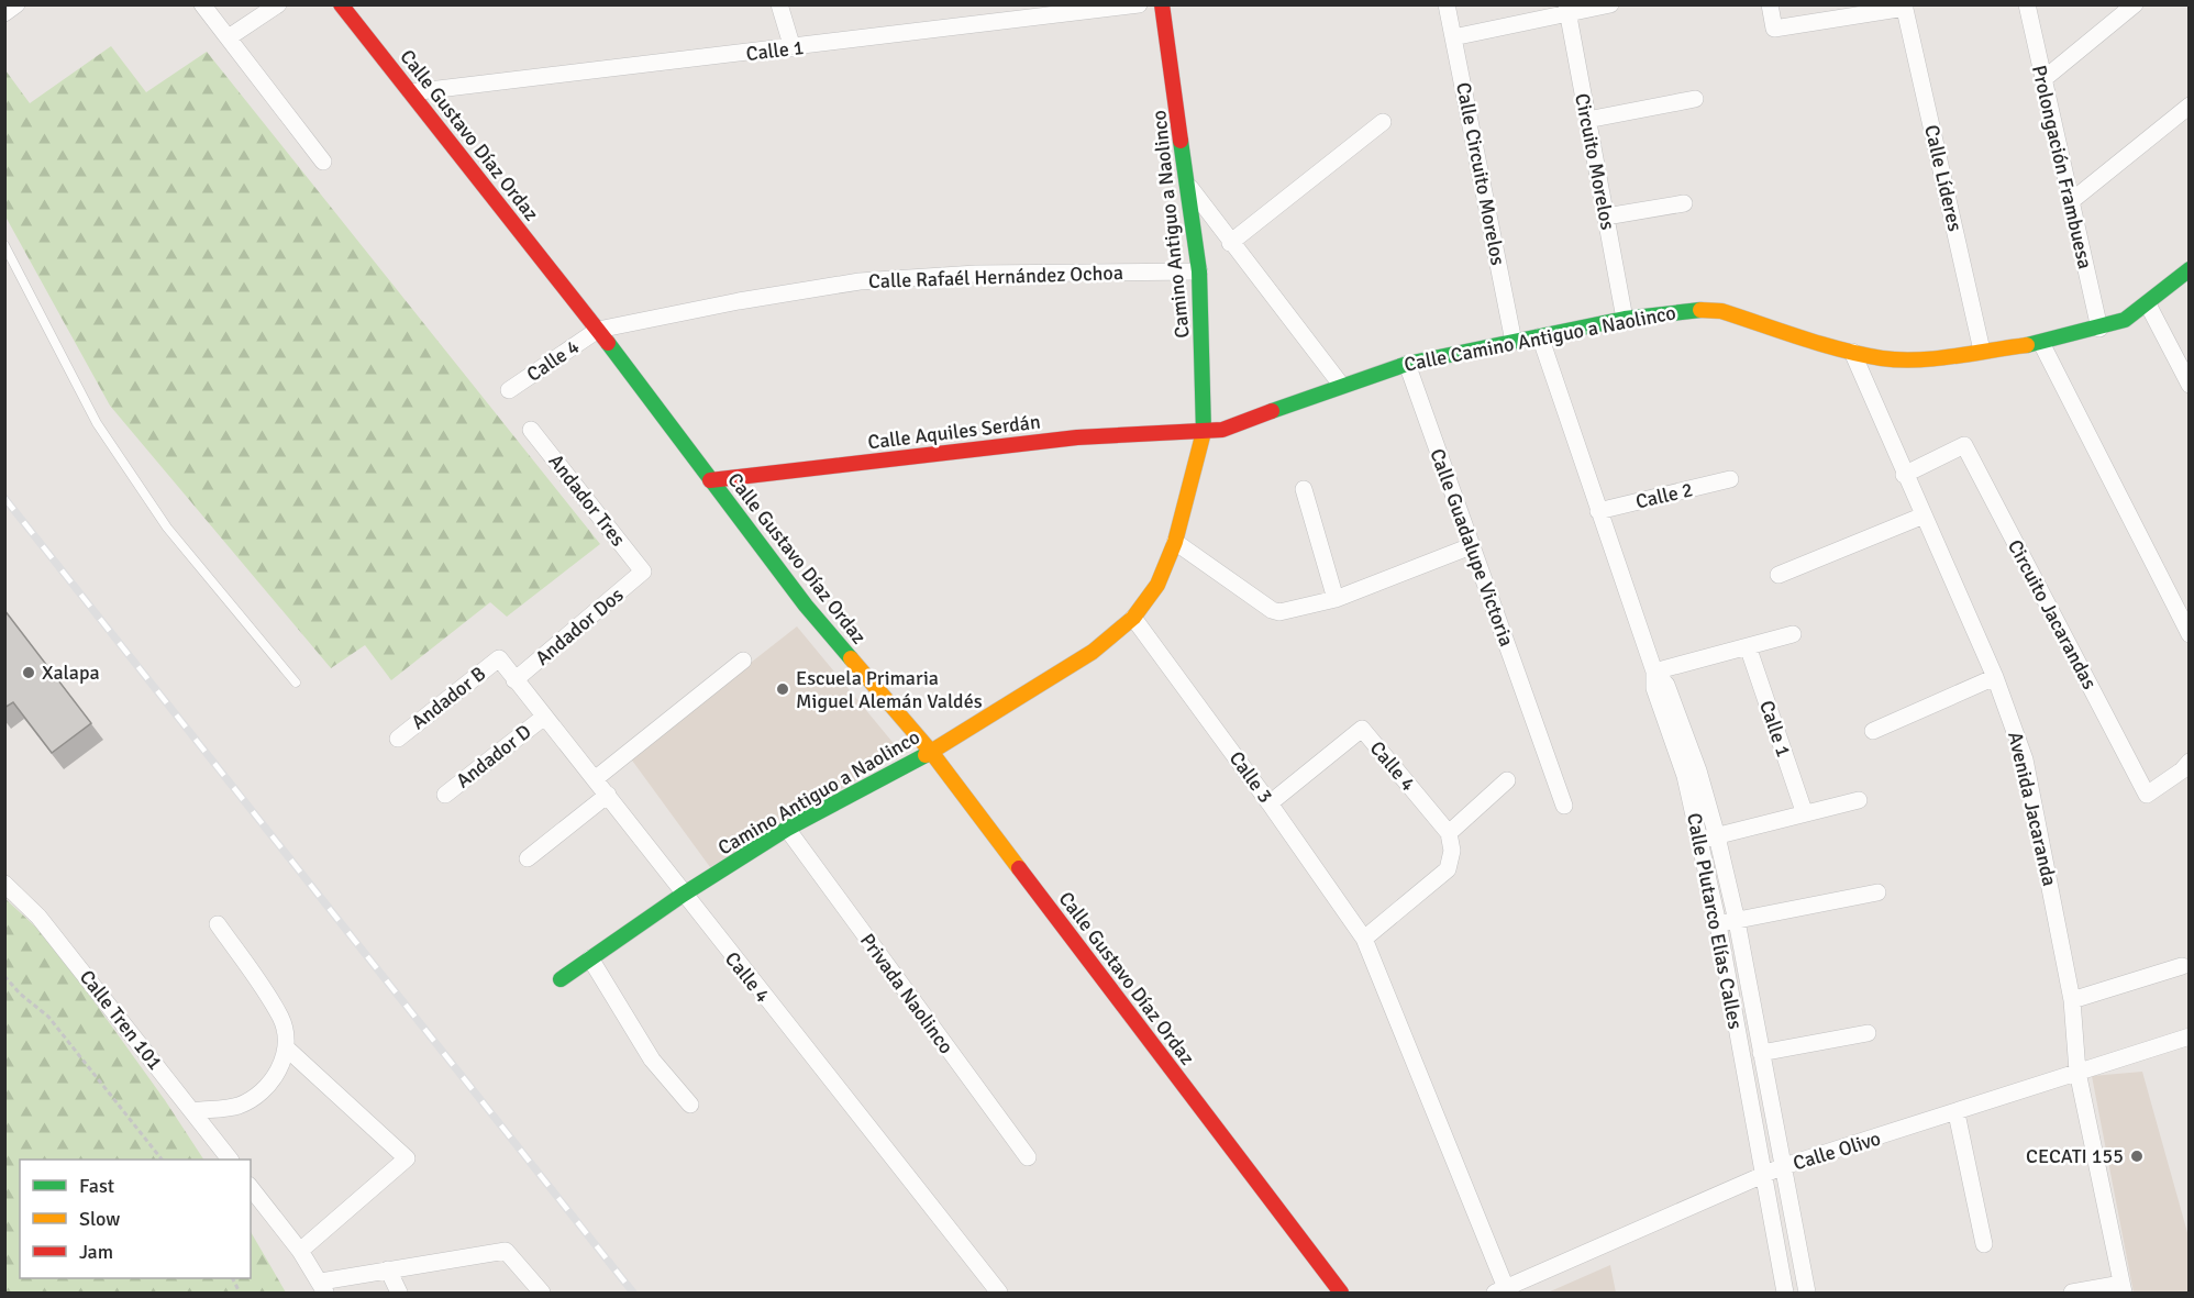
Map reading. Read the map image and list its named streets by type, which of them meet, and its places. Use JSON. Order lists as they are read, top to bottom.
{
  "streets": {
    "street": [
      "Calle 1",
      "Calle Gustavo Díaz Ordaz",
      "Circuito Morelos",
      "Prolongación Frambuesa",
      "Calle Circuito Morelos",
      "Calle Líderes",
      "Camino Antiguo a Naolinco",
      "Calle Rafaél Hernández Ochoa",
      "Calle Camino Antiguo a Naolinco",
      "Calle 4",
      "Calle Aquiles Serdán",
      "Calle 2",
      "Andador Tres",
      "Calle Guadalupe Victoria",
      "Circuito Jacarandas",
      "Andador Dos",
      "Andador B",
      "Andador D",
      "Calle 3",
      "Avenida Jacaranda",
      "Calle Plutarco Elías Calles",
      "Privada Naolinco",
      "Calle Tren 101",
      "Calle Olivo"
    ]
  },
  "crossings": [
    ["Calle 1", "Calle Gustavo Díaz Ordaz"],
    ["Calle Gustavo Díaz Ordaz", "Camino Antiguo a Naolinco"],
    ["Calle Gustavo Díaz Ordaz", "Calle Rafaél Hernández Ochoa"],
    ["Calle Gustavo Díaz Ordaz", "Calle 4"],
    ["Calle Gustavo Díaz Ordaz", "Calle Aquiles Serdán"],
    ["Circuito Morelos", "Calle Camino Antiguo a Naolinco"],
    ["Prolongación Frambuesa", "Calle Camino Antiguo a Naolinco"],
    ["Calle Circuito Morelos", "Calle Camino Antiguo a Naolinco"],
    ["Calle Líderes", "Calle Camino Antiguo a Naolinco"],
    ["Camino Antiguo a Naolinco", "Calle Rafaél Hernández Ochoa"],
    ["Camino Antiguo a Naolinco", "Calle Camino Antiguo a Naolinco"],
    ["Camino Antiguo a Naolinco", "Calle 4"],
    ["Camino Antiguo a Naolinco", "Calle Aquiles Serdán"],
    ["Camino Antiguo a Naolinco", "Calle 3"],
    ["Camino Antiguo a Naolinco", "Privada Naolinco"],
    ["Calle Rafaél Hernández Ochoa", "Calle 4"],
    ["Calle Camino Antiguo a Naolinco", "Calle Aquiles Serdán"],
    ["Calle Camino Antiguo a Naolinco", "Calle Guadalupe Victoria"],
    ["Calle Camino Antiguo a Naolinco", "Avenida Jacaranda"],
    ["Calle Camino Antiguo a Naolinco", "Calle Plutarco Elías Calles"],
    ["Calle 4", "Andador Dos"],
    ["Calle 4", "Andador B"],
    ["Calle 4", "Andador D"],
    ["Calle 4", "Calle 3"],
    ["Calle 2", "Calle Plutarco Elías Calles"],
    ["Andador Tres", "Andador Dos"],
    ["Circuito Jacarandas", "Avenida Jacaranda"],
    ["Calle 3", "Calle Olivo"],
    ["Avenida Jacaranda", "Calle Olivo"],
    ["Calle Plutarco Elías Calles", "Calle Olivo"]
  ],
  "places": ["Xalapa", "Escuela Primaria Miguel Alemán Valdés", "CECATI 155"],
  "legend": ["Fast", "Slow", "Jam"]
}
